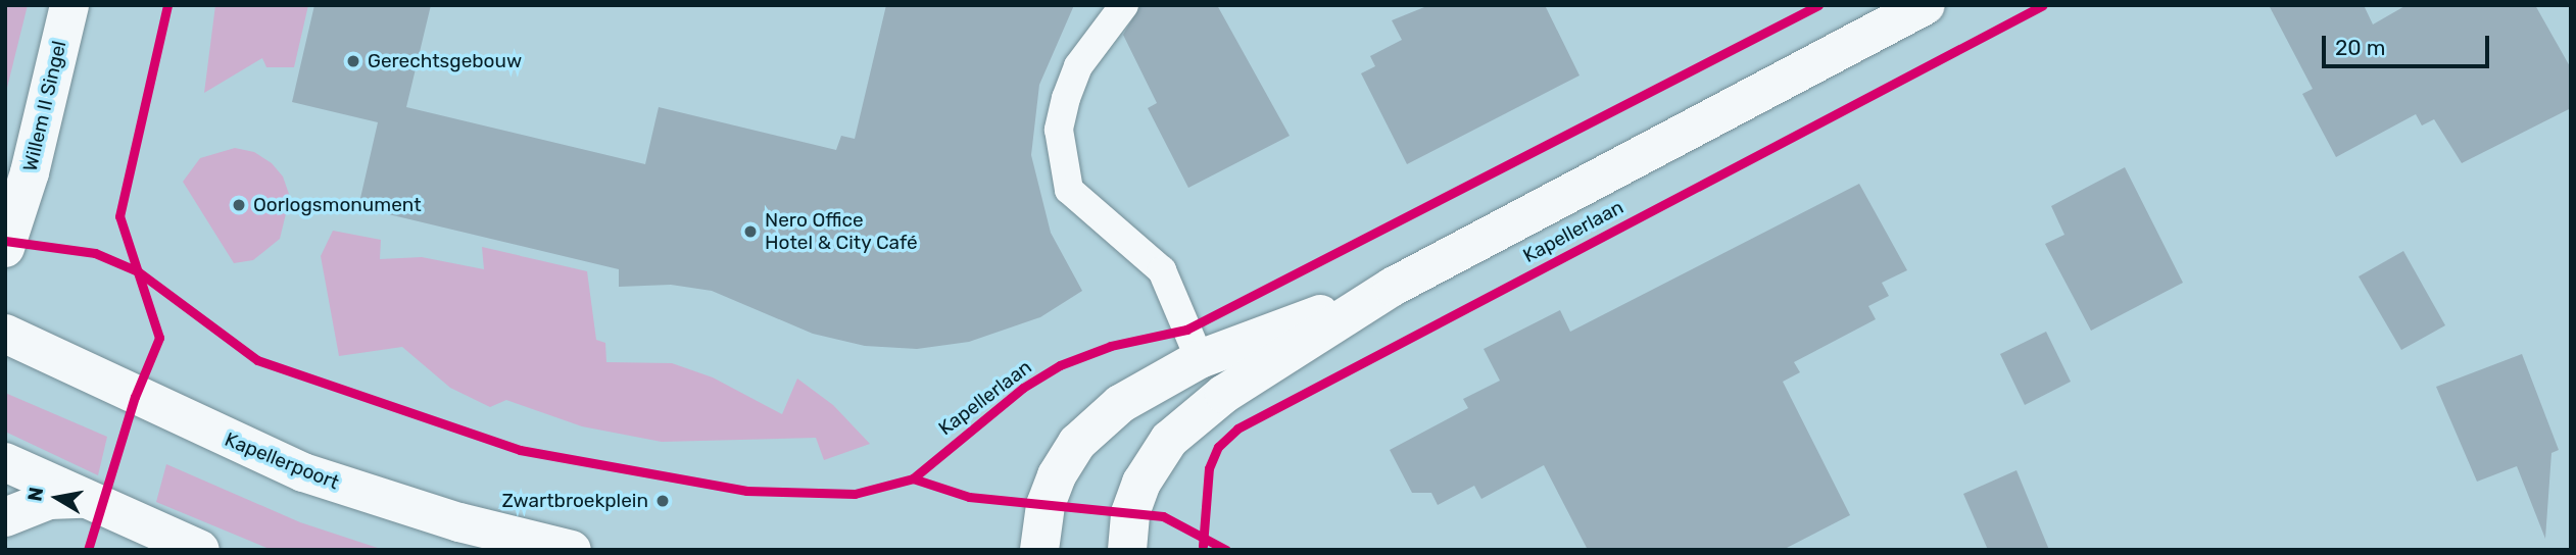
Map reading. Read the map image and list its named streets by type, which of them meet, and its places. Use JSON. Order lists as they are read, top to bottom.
{
  "streets": {
    "street": ["Willem II Singel", "Kapellerlaan", "Kapellerpoort"]
  },
  "places": [
    "Gerechtsgebouw",
    "Oorlogsmonument",
    "Nero Office Hotel & City Café",
    "Zwartbroekplein"
  ],
  "scale_bar": "20 m",
  "north": "left"
}
